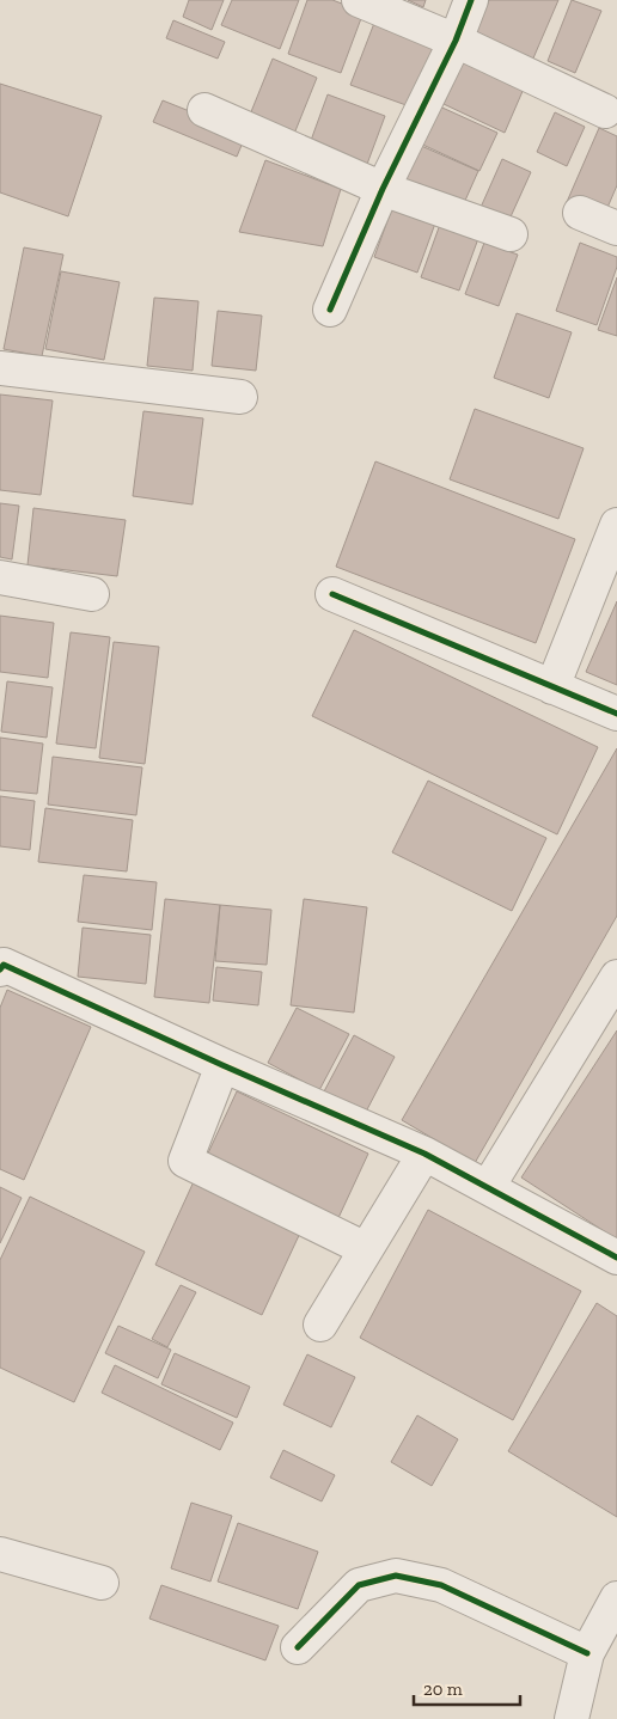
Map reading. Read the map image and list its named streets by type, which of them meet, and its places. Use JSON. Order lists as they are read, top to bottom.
{
  "scale_bar": "20 m"
}
